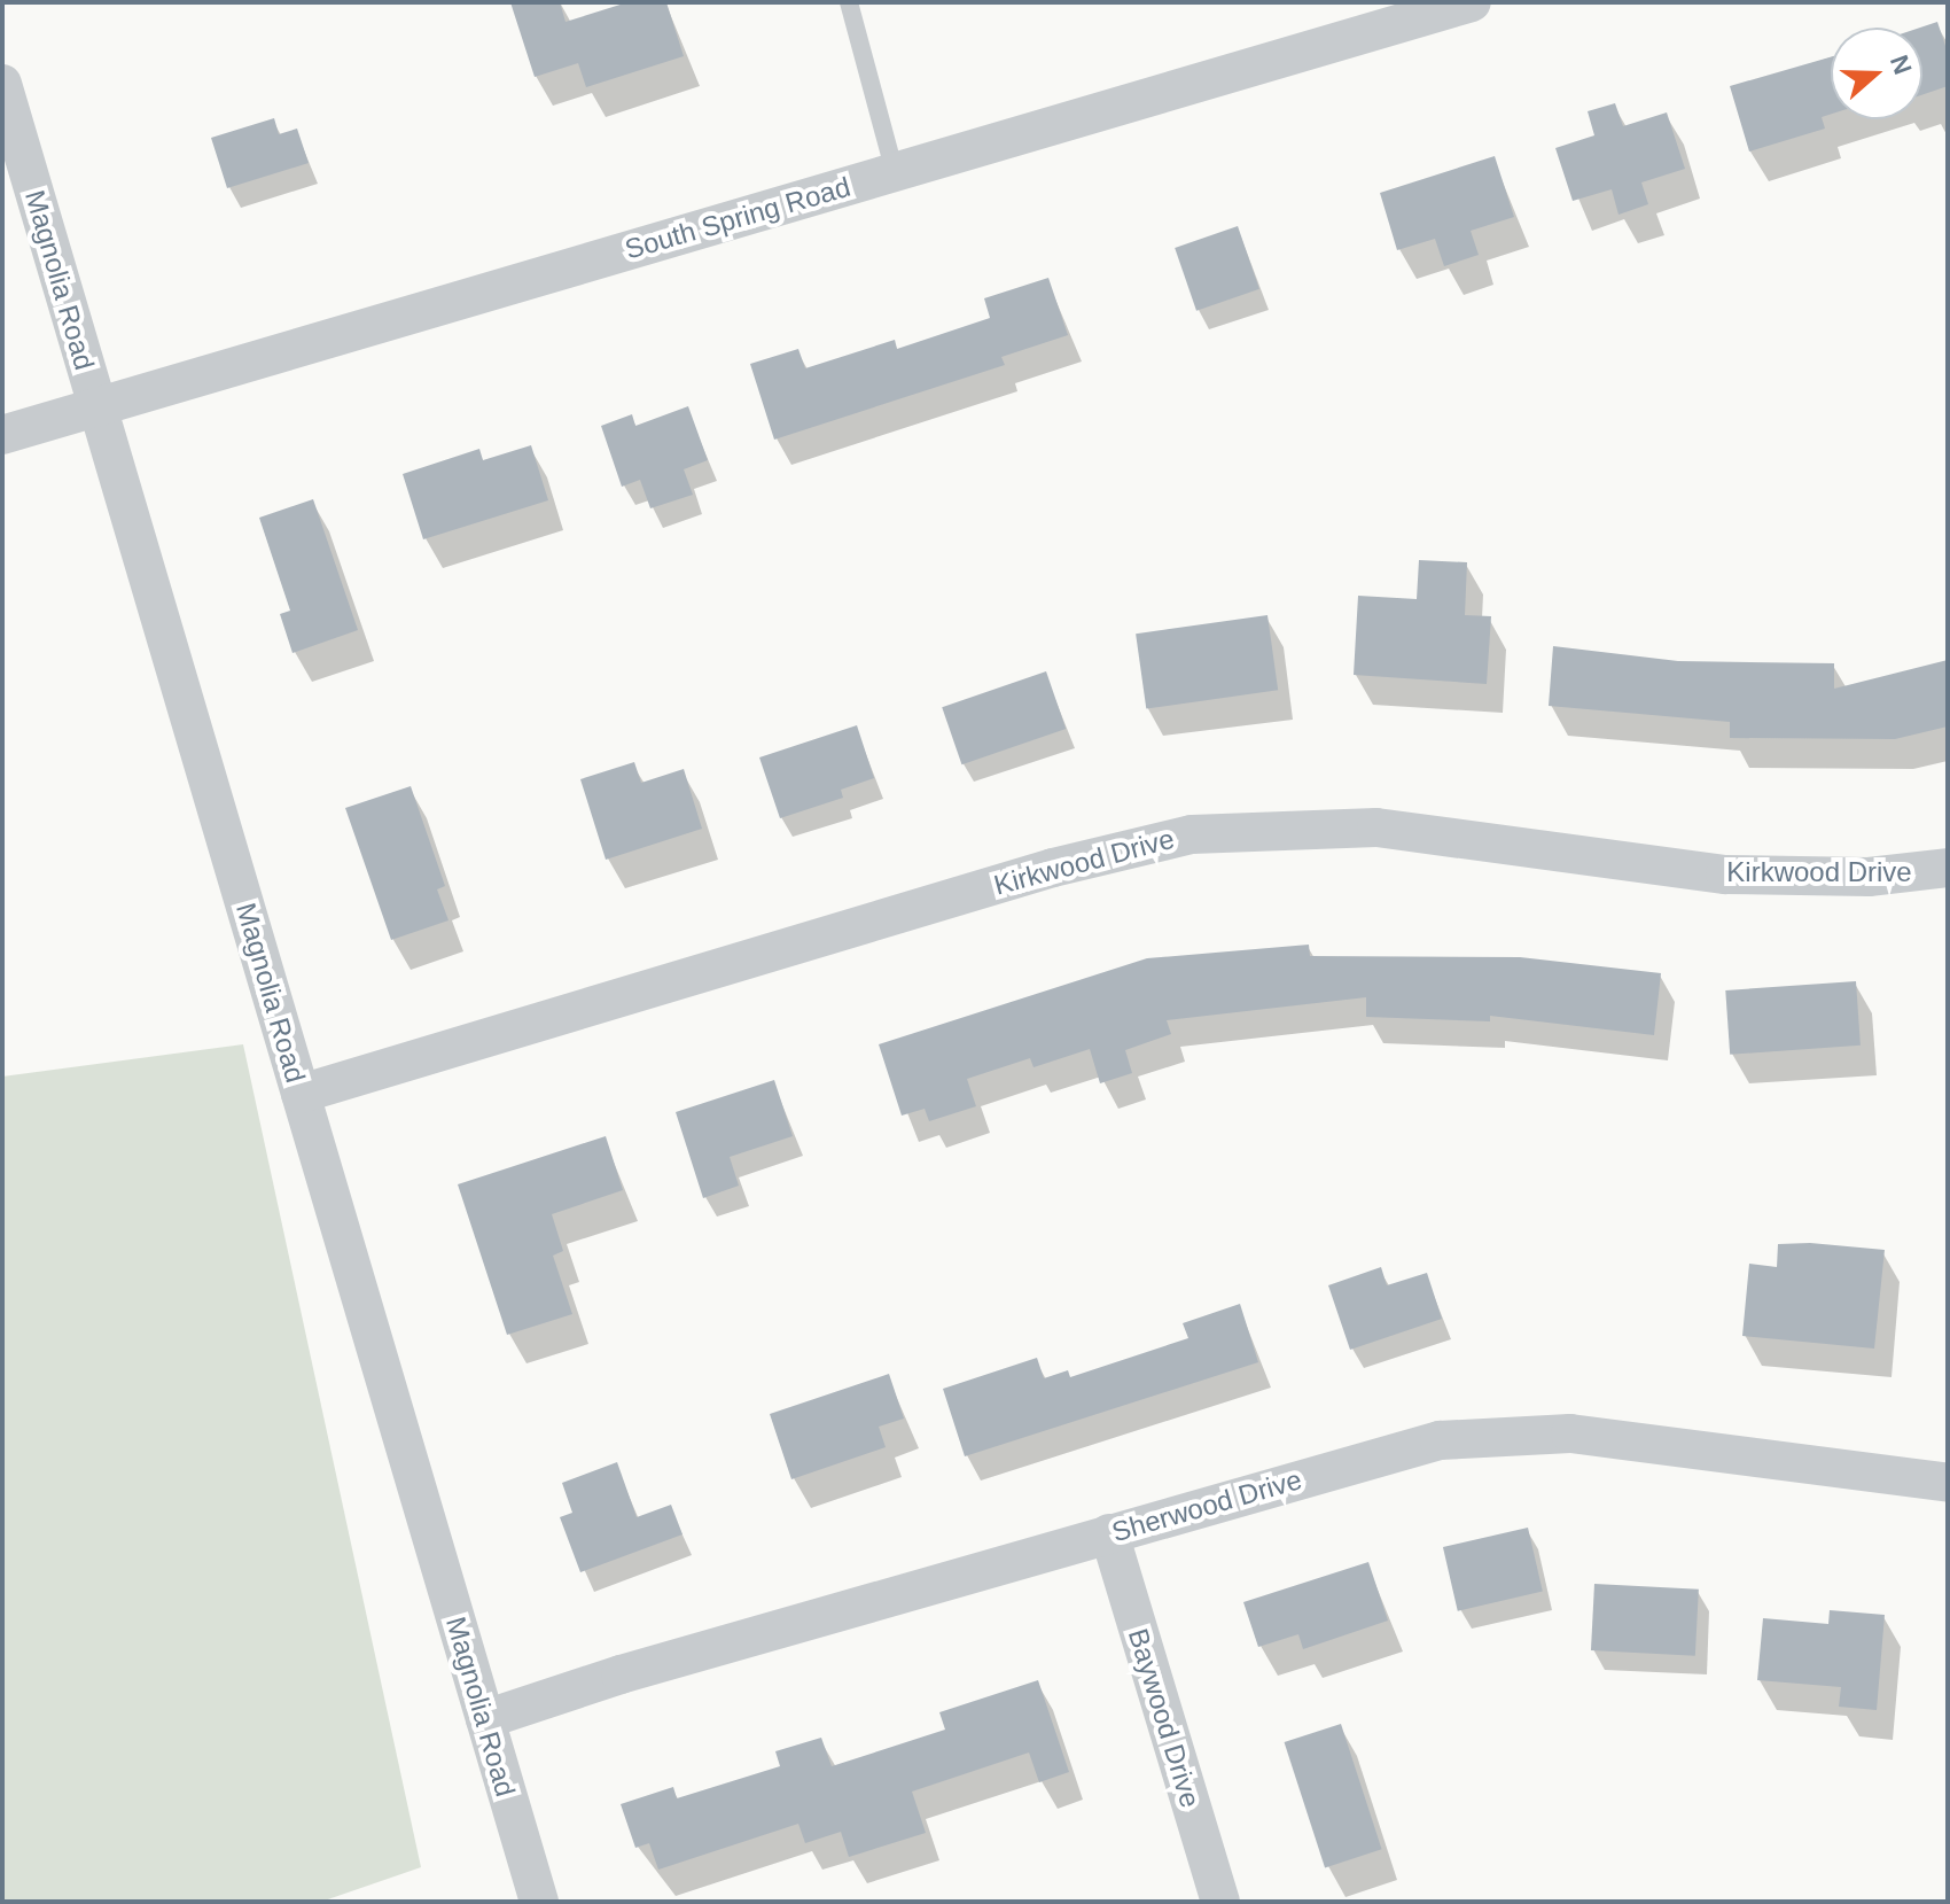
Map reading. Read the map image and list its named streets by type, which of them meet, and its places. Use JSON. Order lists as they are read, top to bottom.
{
  "streets": {
    "street": [
      "South Spring Road",
      "Magnolia Road",
      "Kirkwood Drive",
      "Sherwood Drive",
      "Baywood Drive"
    ]
  },
  "crossings": [
    ["South Spring Road", "Magnolia Road"],
    ["Magnolia Road", "Kirkwood Drive"],
    ["Magnolia Road", "Sherwood Drive"],
    ["Sherwood Drive", "Baywood Drive"]
  ],
  "north": "right"
}
